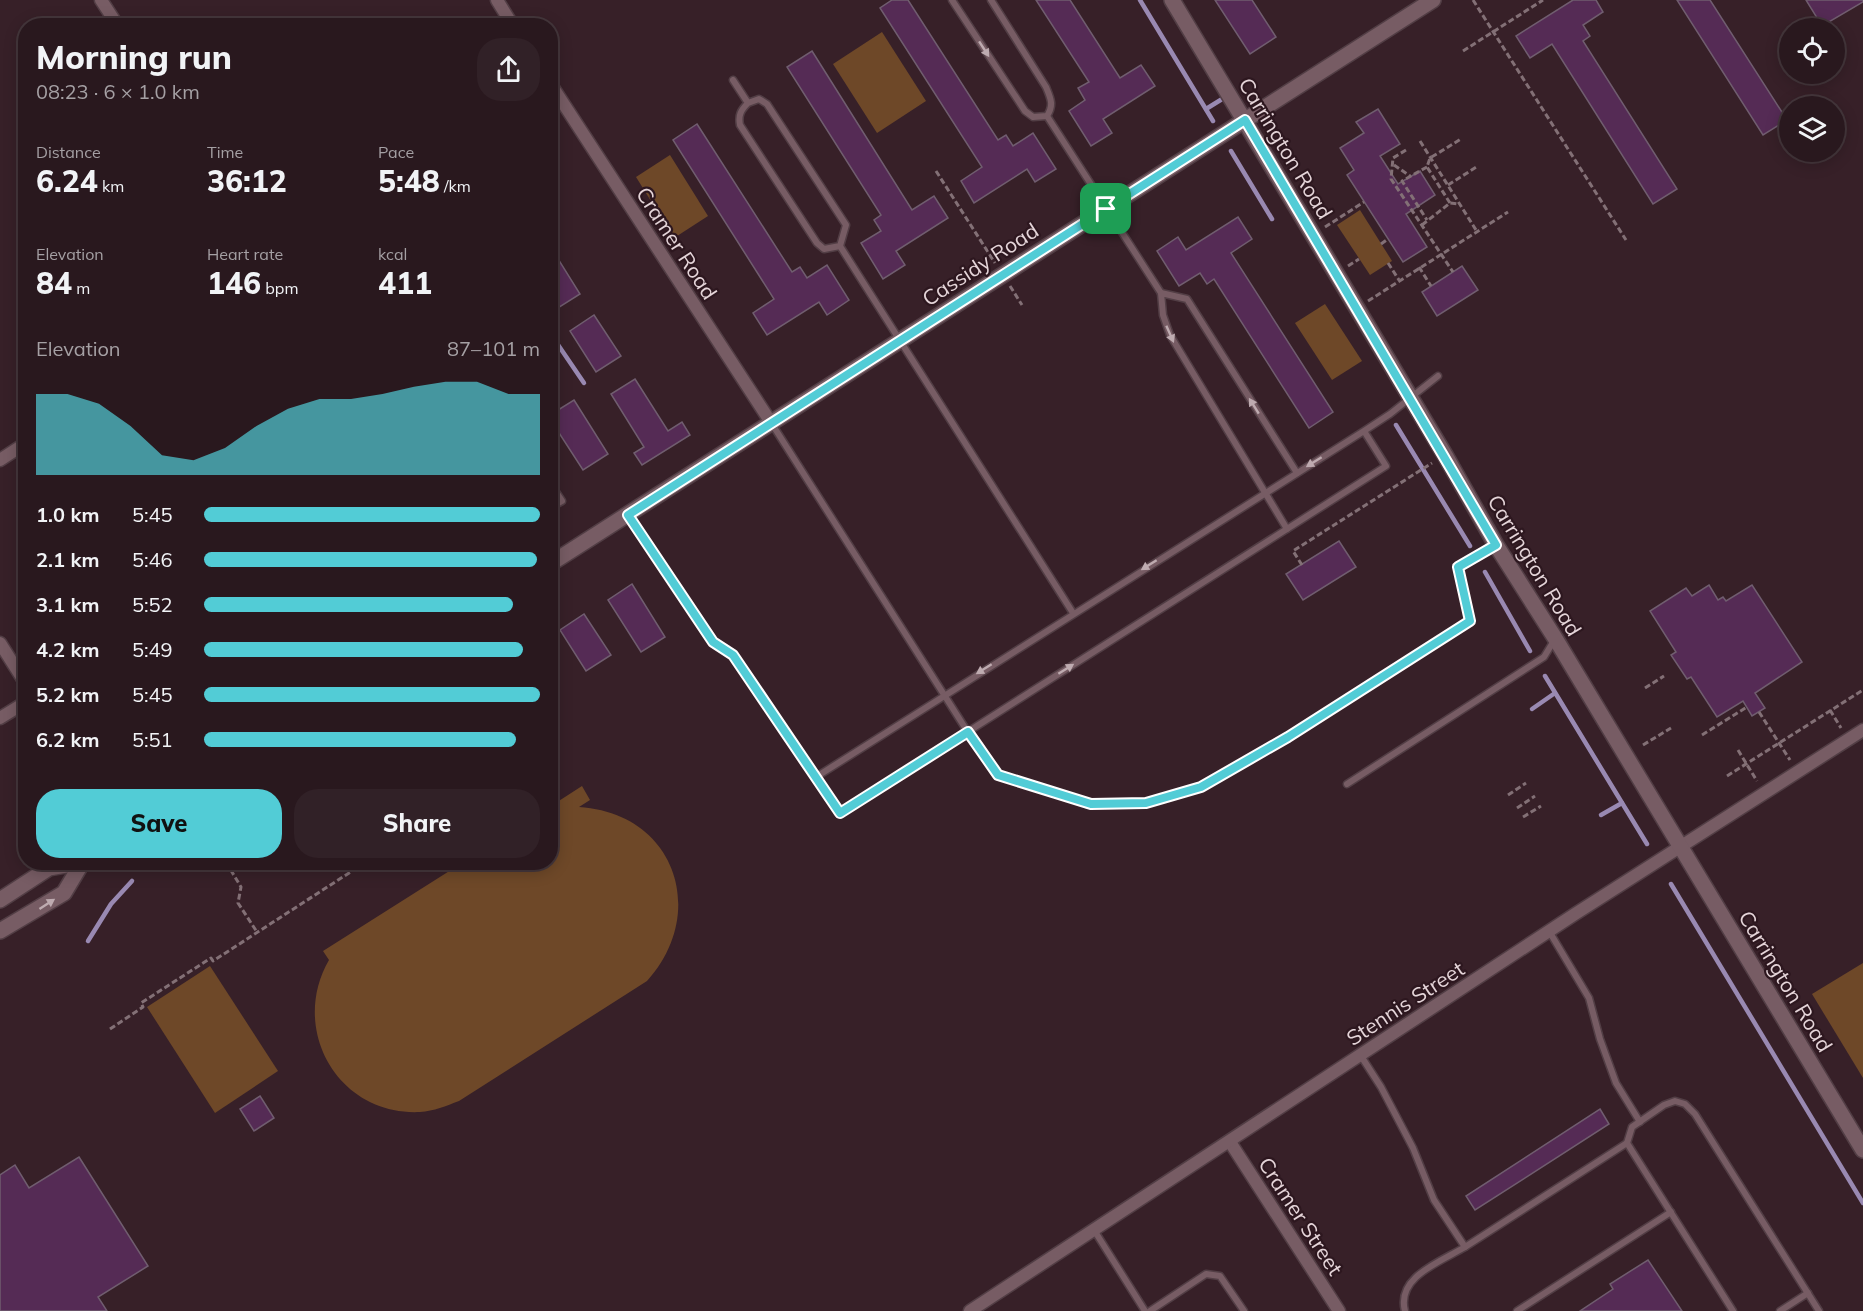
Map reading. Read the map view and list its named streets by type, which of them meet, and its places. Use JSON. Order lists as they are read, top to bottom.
{
  "streets": {
    "street": [
      "Carrington Road",
      "Cramer Road",
      "Cassidy Road",
      "Stennis Street",
      "Cramer Street"
    ]
  },
  "crossings": [
    ["Carrington Road", "Cassidy Road"],
    ["Carrington Road", "Stennis Street"],
    ["Cramer Road", "Cassidy Road"],
    ["Stennis Street", "Cramer Street"]
  ],
  "page": {
    "heading": ["Morning run", "08:23 · 6 × 1.0 km"],
    "stats": [
      ["Distance", "6.24 km"],
      ["Time", "36:12"],
      ["Pace", "5:48 /km"],
      ["Elevation", "84 m"],
      ["Heart rate", "146 bpm"],
      ["kcal", "411"]
    ],
    "chart": ["Elevation", "87–101 m"],
    "list": [
      {
        "name": "1.0 km",
        "note": "5:45"
      },
      {
        "name": "2.1 km",
        "note": "5:46"
      },
      {
        "name": "3.1 km",
        "note": "5:52"
      },
      {
        "name": "4.2 km",
        "note": "5:49"
      },
      {
        "name": "5.2 km",
        "note": "5:45"
      },
      {
        "name": "6.2 km",
        "note": "5:51"
      }
    ],
    "buttons": ["Save", "Share"]
  }
}
